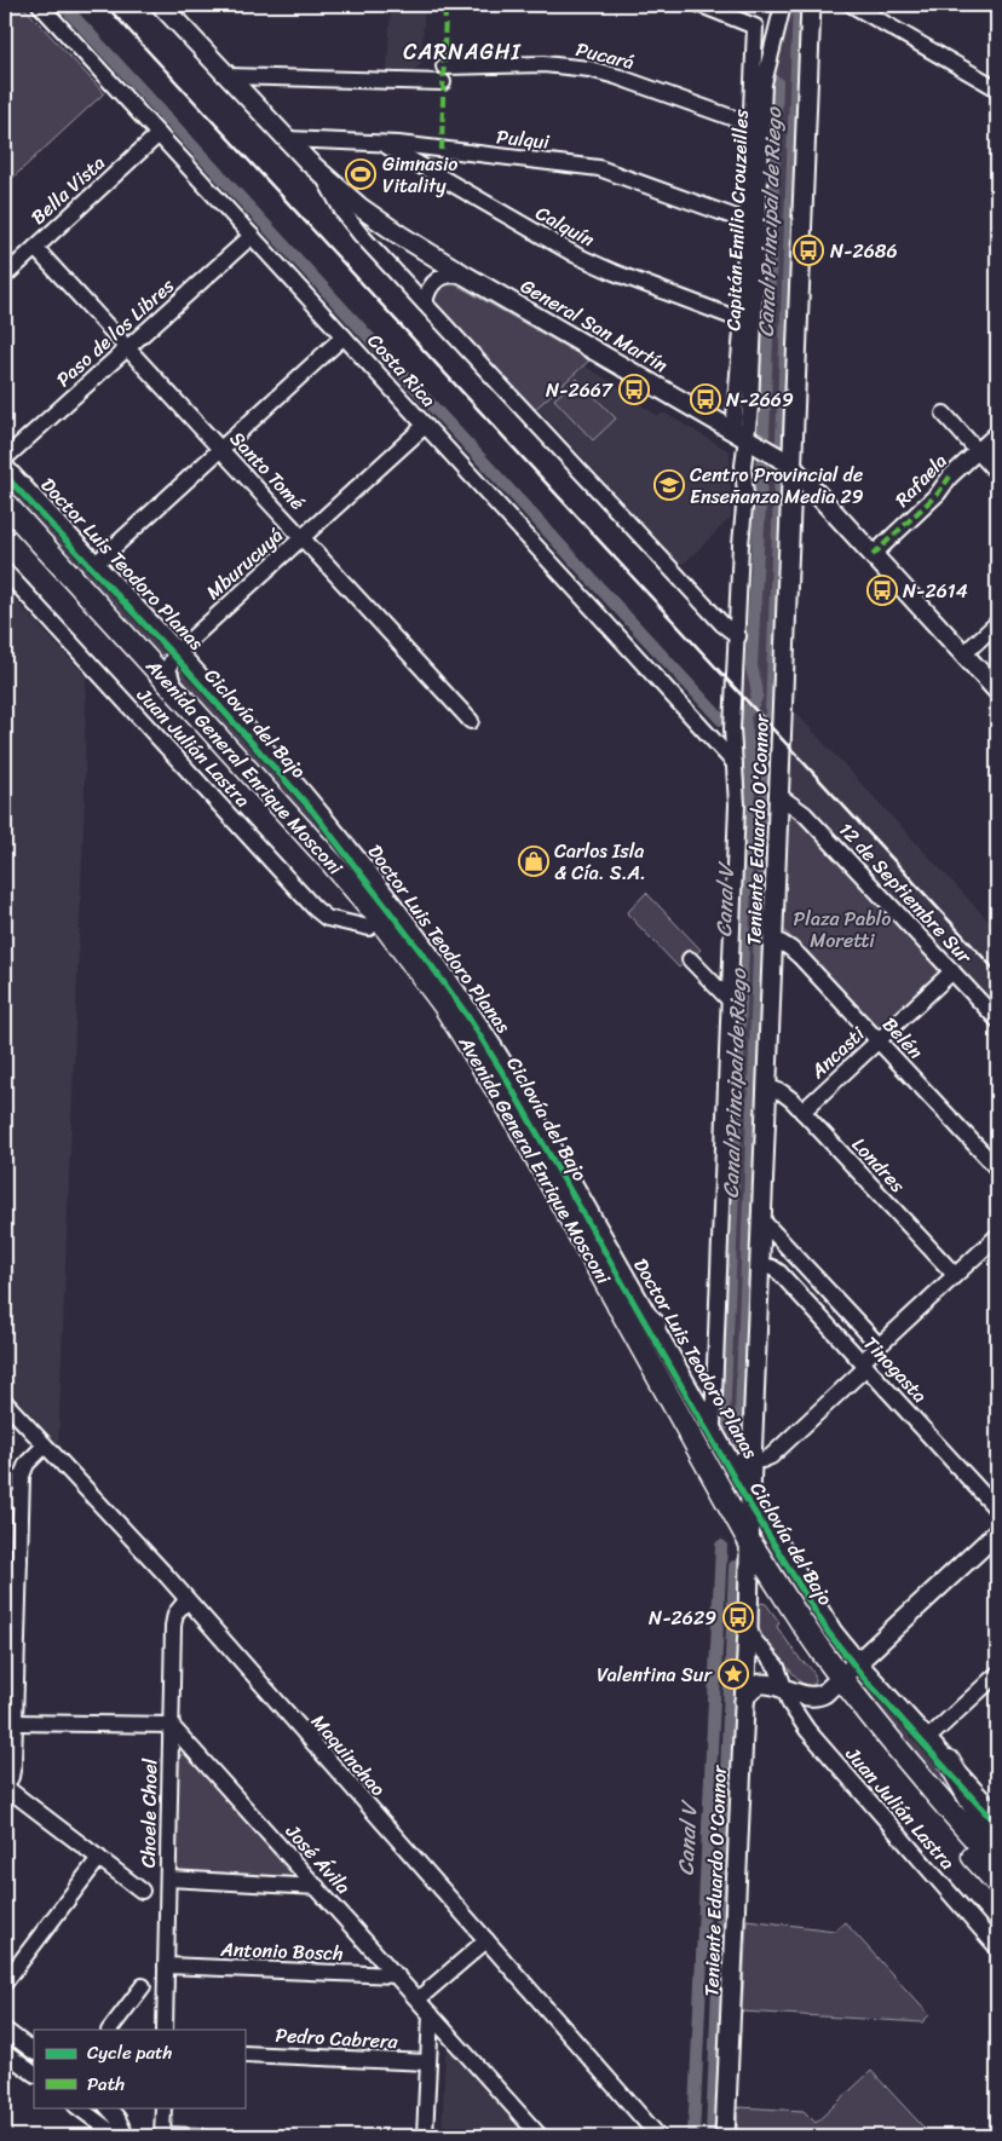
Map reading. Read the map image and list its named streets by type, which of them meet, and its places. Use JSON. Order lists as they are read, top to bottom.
{
  "streets": {
    "highway": ["Avenida General Enrique Mosconi"],
    "main road": ["General San Martín", "Teniente Eduardo O'Connor"],
    "street": [
      "Pucará",
      "Pulqui",
      "Bella Vista",
      "Capitán Emilio Crouzeilles",
      "Calquín",
      "Paso de los Libres",
      "Costa Rica",
      "Santo Tomé",
      "Rafaela",
      "Doctor Luis Teodoro Planas",
      "Mburucuyá",
      "Juan Julián Lastra",
      "12 de Septiembre Sur",
      "Belén",
      "Ancasti",
      "Londres",
      "Tinogasta",
      "Maquinchao",
      "Choele Choel",
      "José Ávila",
      "Antonio Bosch",
      "Pedro Cabrera"
    ],
    "cycle path": ["Ciclovía del Bajo"]
  },
  "crossings": [
    ["Pulqui", "Calquín"],
    ["Pulqui", "General San Martín"],
    ["Bella Vista", "Costa Rica"],
    ["Bella Vista", "Santo Tomé"],
    ["Capitán Emilio Crouzeilles", "General San Martín"],
    ["Capitán Emilio Crouzeilles", "Teniente Eduardo O'Connor"],
    ["General San Martín", "Rafaela"],
    ["General San Martín", "Teniente Eduardo O'Connor"],
    ["Paso de los Libres", "Costa Rica"],
    ["Paso de los Libres", "Santo Tomé"],
    ["Costa Rica", "Mburucuyá"],
    ["Costa Rica", "Teniente Eduardo O'Connor"],
    ["Santo Tomé", "Mburucuyá"],
    ["Doctor Luis Teodoro Planas", "Mburucuyá"],
    ["Doctor Luis Teodoro Planas", "Teniente Eduardo O'Connor"],
    ["Juan Julián Lastra", "Avenida General Enrique Mosconi"],
    ["Avenida General Enrique Mosconi", "Teniente Eduardo O'Connor"],
    ["Teniente Eduardo O'Connor", "12 de Septiembre Sur"],
    ["Teniente Eduardo O'Connor", "Belén"],
    ["Teniente Eduardo O'Connor", "Londres"],
    ["Teniente Eduardo O'Connor", "Tinogasta"],
    ["12 de Septiembre Sur", "Ancasti"],
    ["Belén", "Ancasti"],
    ["Ancasti", "Londres"],
    ["Maquinchao", "Choele Choel"],
    ["Choele Choel", "José Ávila"],
    ["Choele Choel", "Antonio Bosch"],
    ["José Ávila", "Antonio Bosch"]
  ],
  "districts": ["CARNAGHI"],
  "water": ["Canal Principal de Riego", "Canal V"],
  "parks": ["Plaza Pablo Moretti"],
  "places": {
    "sports": ["Gimnasio Vitality"],
    "bus stop": [
      "N-2686",
      "N-2667",
      "N-2669",
      "N-2614",
      "N-2629"
    ],
    "school or university": ["Centro Provincial de Enseñanza Media 29"],
    "shop": ["Carlos Isla & Cía. S.A."],
    "place": ["Valentina Sur"]
  },
  "legend": ["Cycle path", "Path"]
}
